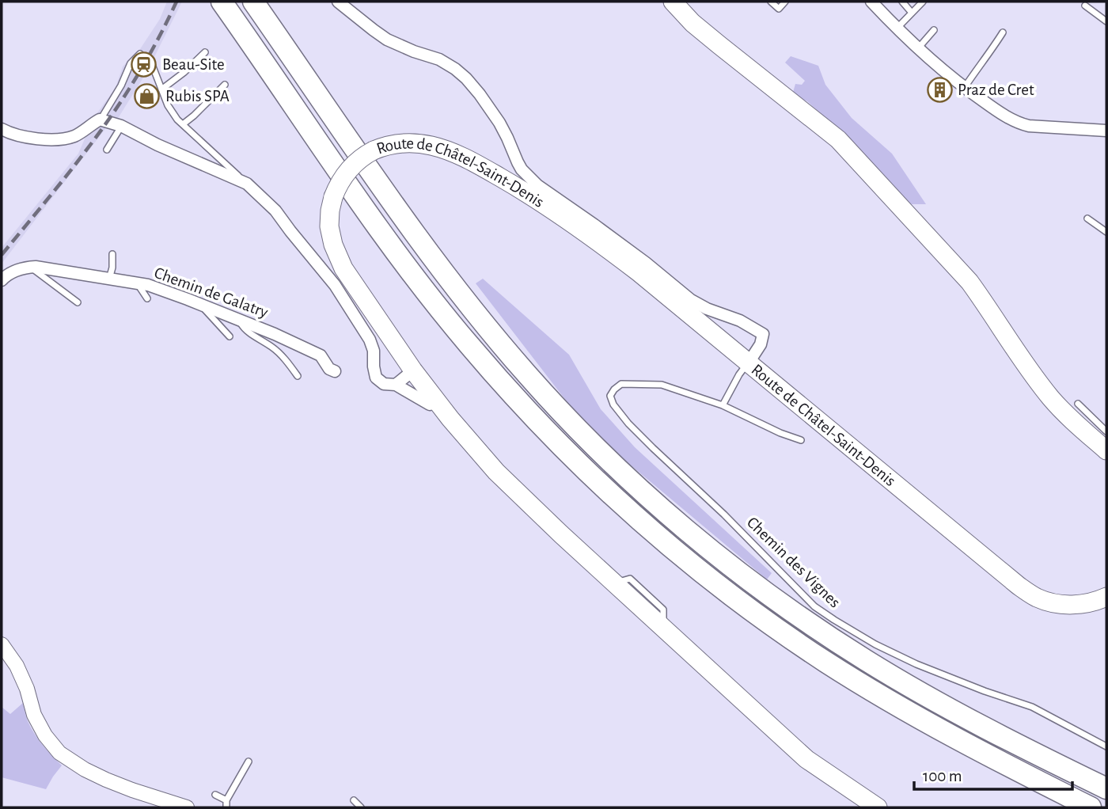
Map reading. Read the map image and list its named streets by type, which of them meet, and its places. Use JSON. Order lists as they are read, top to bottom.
{
  "streets": {
    "main road": ["Route de Châtel-Saint-Denis"],
    "street": ["Chemin de Galatry"],
    "lane": ["Chemin des Vignes"]
  },
  "places": {
    "station": ["Beau-Site"],
    "building": ["Praz de Cret"],
    "shop": ["Rubis SPA"]
  },
  "scale_bar": "100 m"
}
